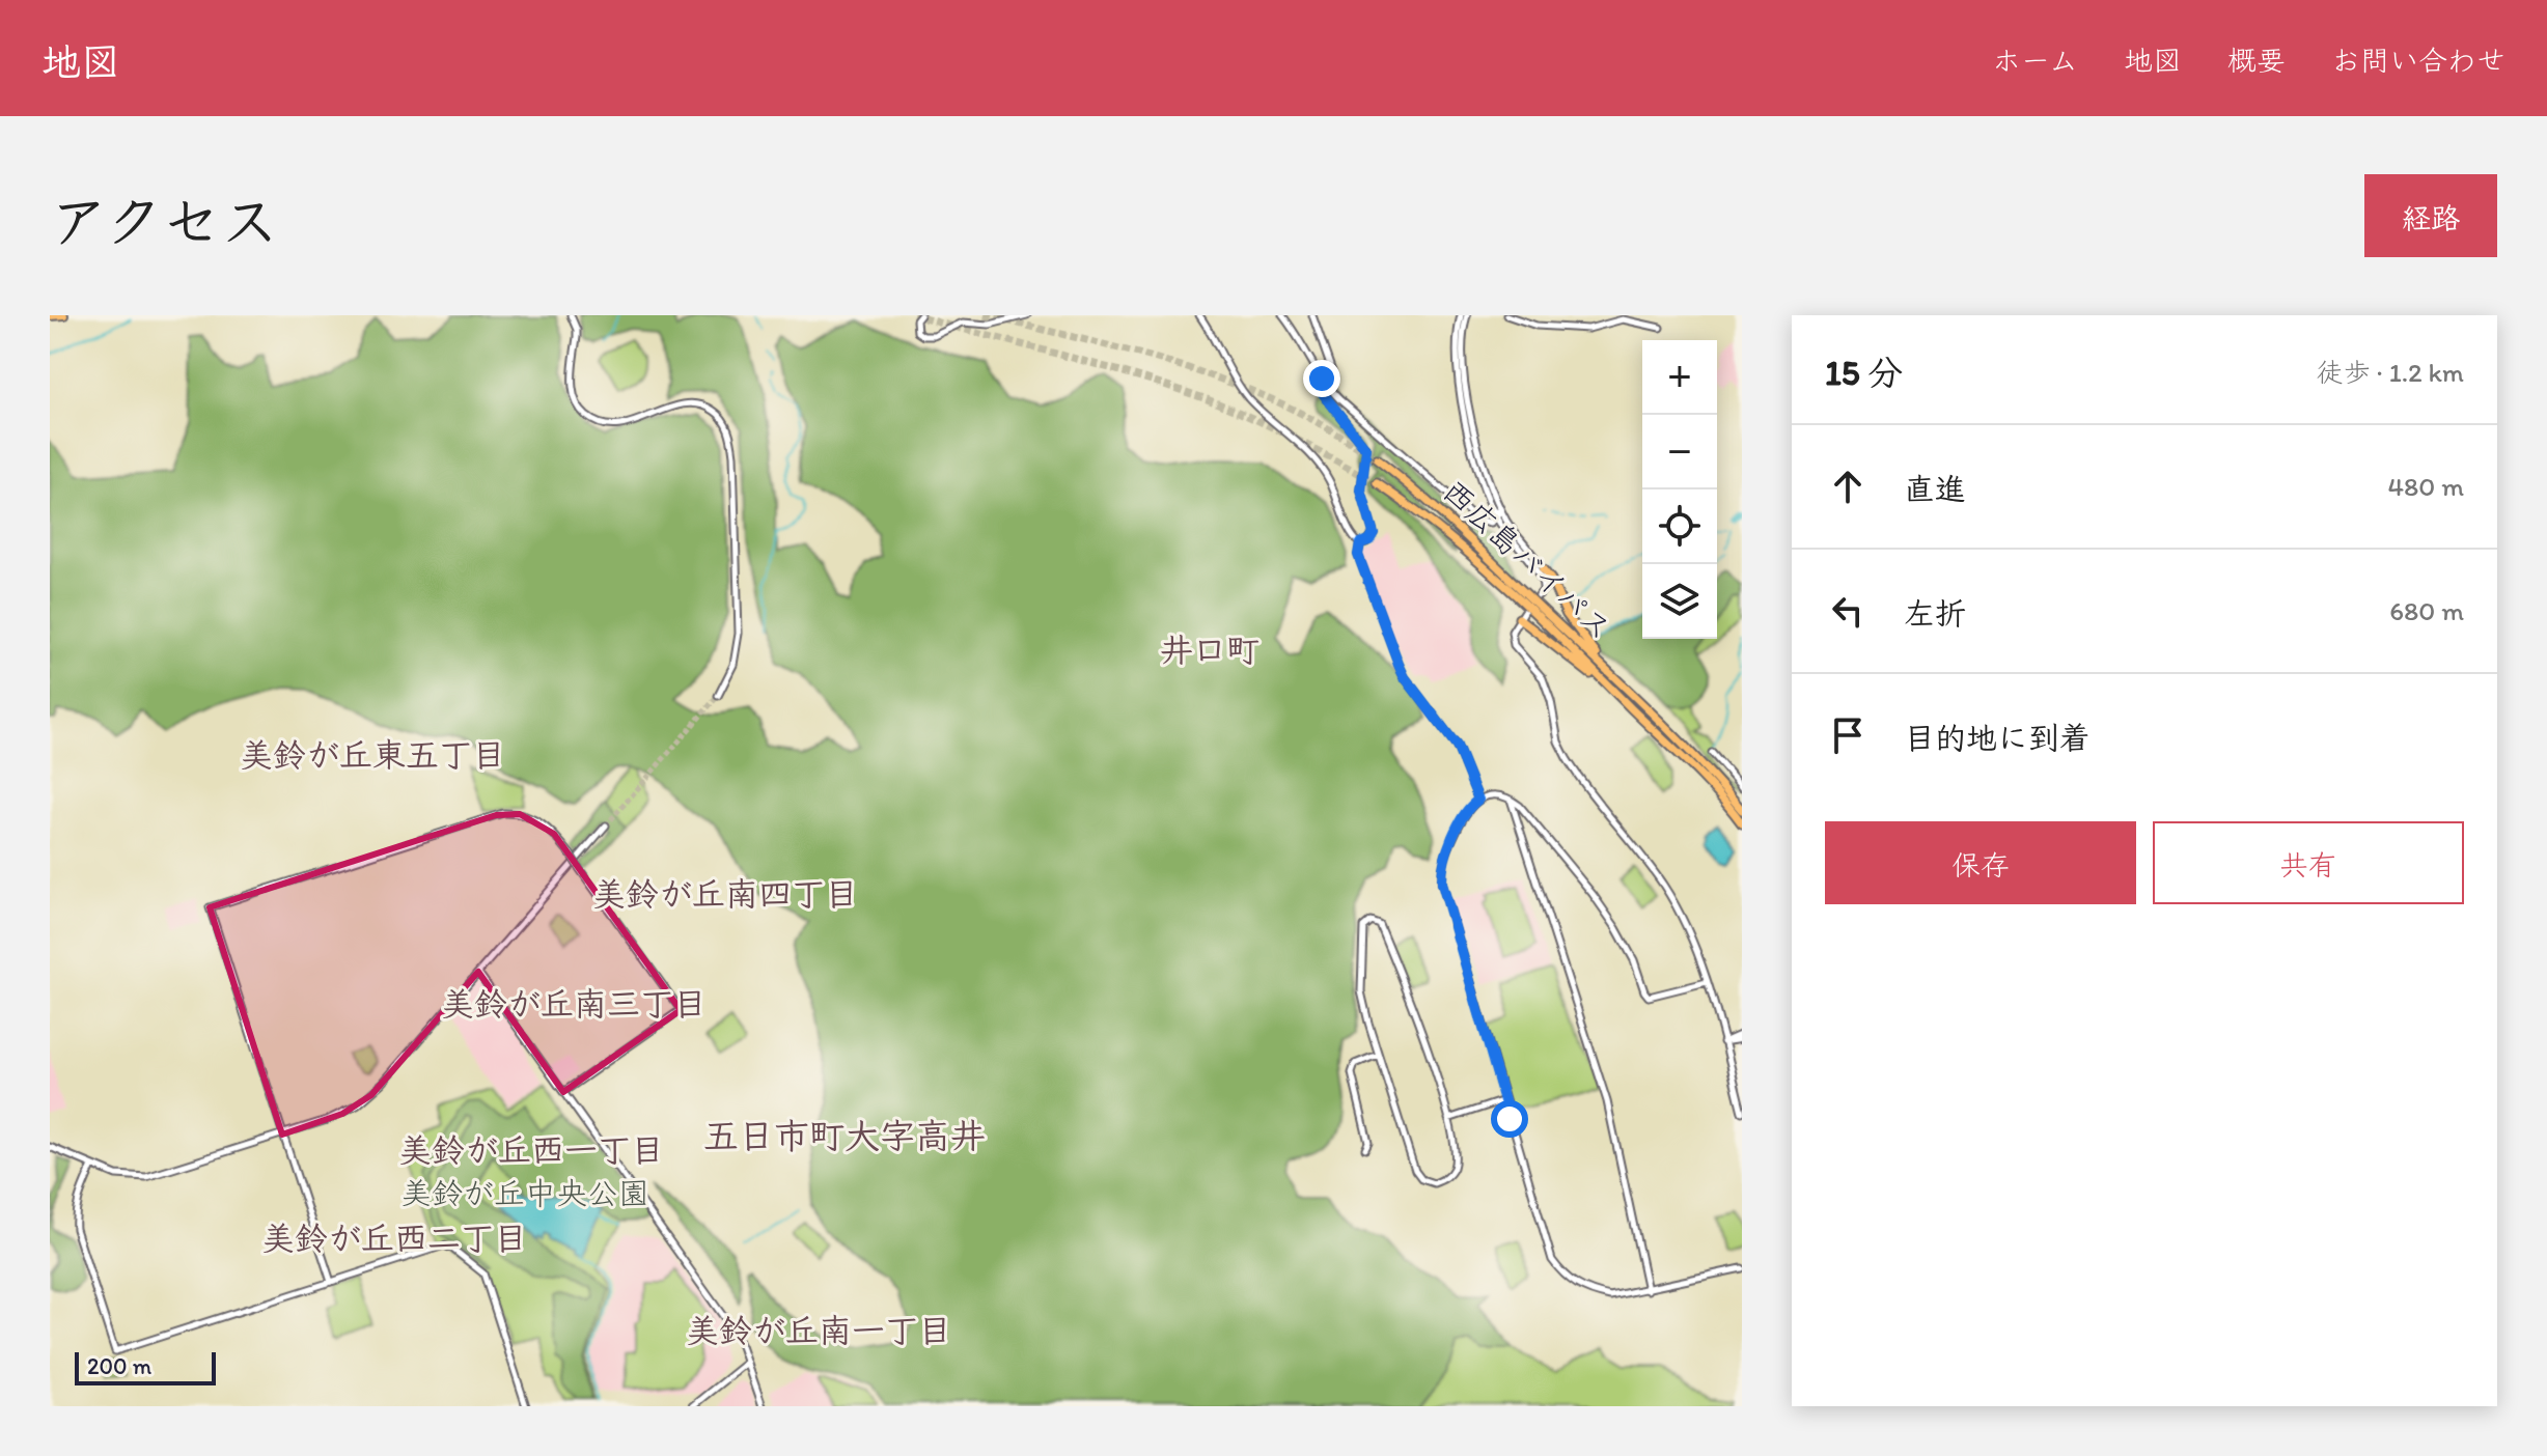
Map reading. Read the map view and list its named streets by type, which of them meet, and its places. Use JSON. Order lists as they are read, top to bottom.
{
  "streets": {
    "highway": ["西広島バイパス"]
  },
  "districts": [
    "井口町",
    "美鈴が丘東五丁目",
    "美鈴が丘南四丁目",
    "美鈴が丘南三丁目",
    "五日市町大字高井",
    "美鈴が丘西一丁目",
    "美鈴が丘西二丁目",
    "美鈴が丘南一丁目"
  ],
  "parks": ["美鈴が丘中央公園"],
  "scale_bar": "200 m",
  "page": {
    "header": "地図",
    "nav": [
      "ホーム",
      "地図",
      "概要",
      "お問い合わせ"
    ],
    "title": "アクセス",
    "buttons": [
      "経路",
      ["保存", "共有"]
    ],
    "heading": ["15 分", "徒歩 · 1.2 km"],
    "map_buttons": ["+", "−"],
    "list": [
      ["直進", "480 m"],
      ["左折", "680 m"],
      "目的地に到着"
    ],
    "scale": "200 m"
  }
}
